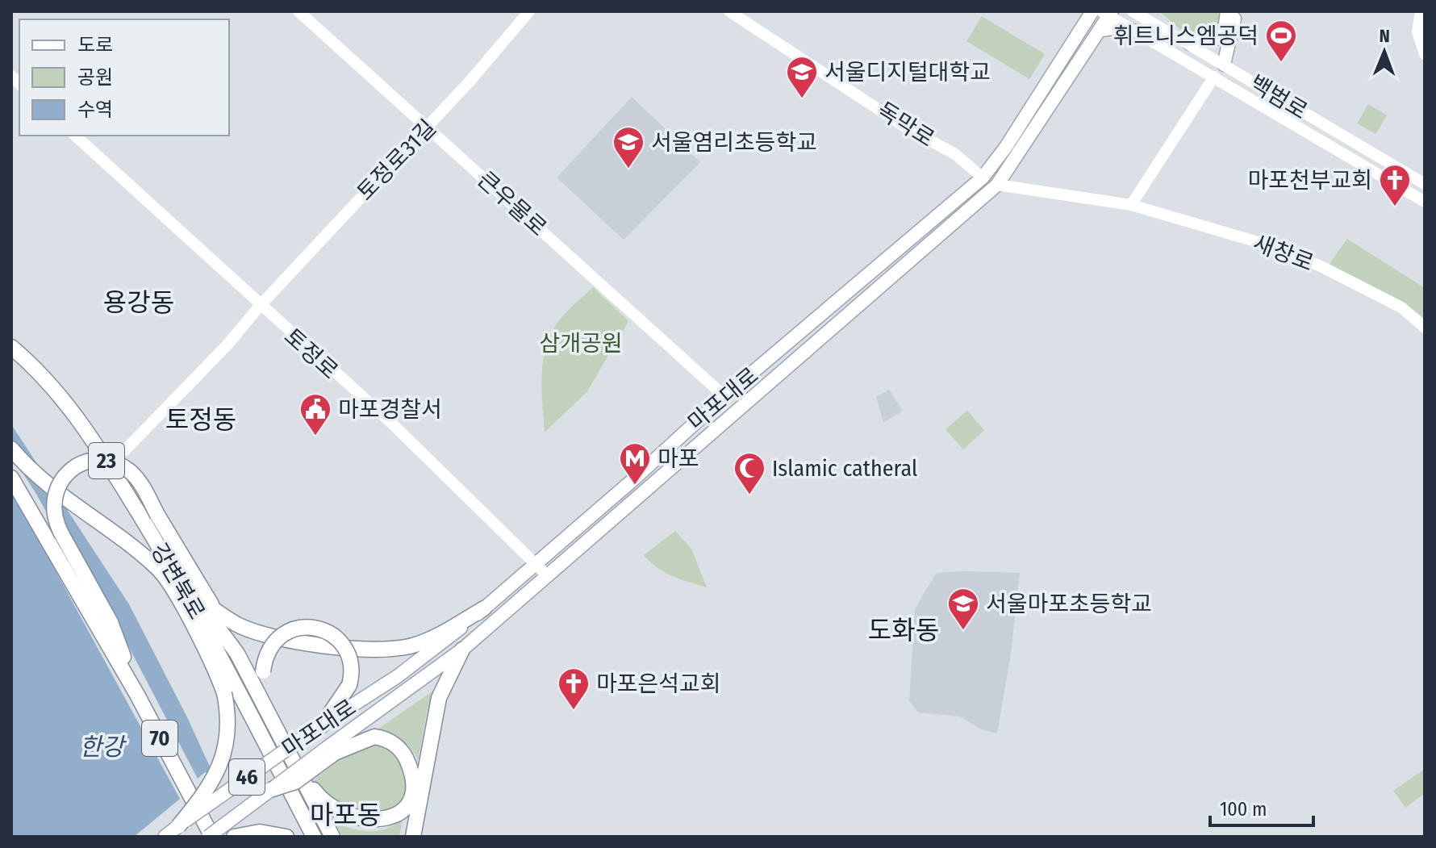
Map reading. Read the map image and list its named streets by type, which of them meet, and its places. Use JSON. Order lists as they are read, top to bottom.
{
  "streets": {
    "highway": [
      "23",
      "강변북로",
      "70",
      "46"
    ],
    "main road": [
      "백범로",
      "독막로",
      "토정로31길",
      "큰우물로",
      "새창로",
      "토정로",
      "마포대로"
    ]
  },
  "crossings": [
    ["백범로", "마포대로"],
    ["독막로", "마포대로"],
    ["토정로31길", "큰우물로"],
    ["토정로31길", "토정로"],
    ["큰우물로", "마포대로"],
    ["새창로", "마포대로"],
    ["토정로", "마포대로"],
    ["마포대로", "46"]
  ],
  "districts": [
    "용강동",
    "토정동",
    "도화동",
    "마포동"
  ],
  "water": ["한강"],
  "parks": ["삼개공원"],
  "places": {
    "sports": ["휘트니스엠공덕"],
    "school or university": ["서울디지털대학교", "서울염리초등학교", "서울마포초등학교"],
    "church": ["마포천부교회", "마포은석교회"],
    "public building": ["마포경찰서"],
    "metro station": ["마포"],
    "mosque": ["Islamic catheral"]
  },
  "legend": ["도로", "공원", "수역"],
  "scale_bar": "100 m",
  "north": "top"
}
